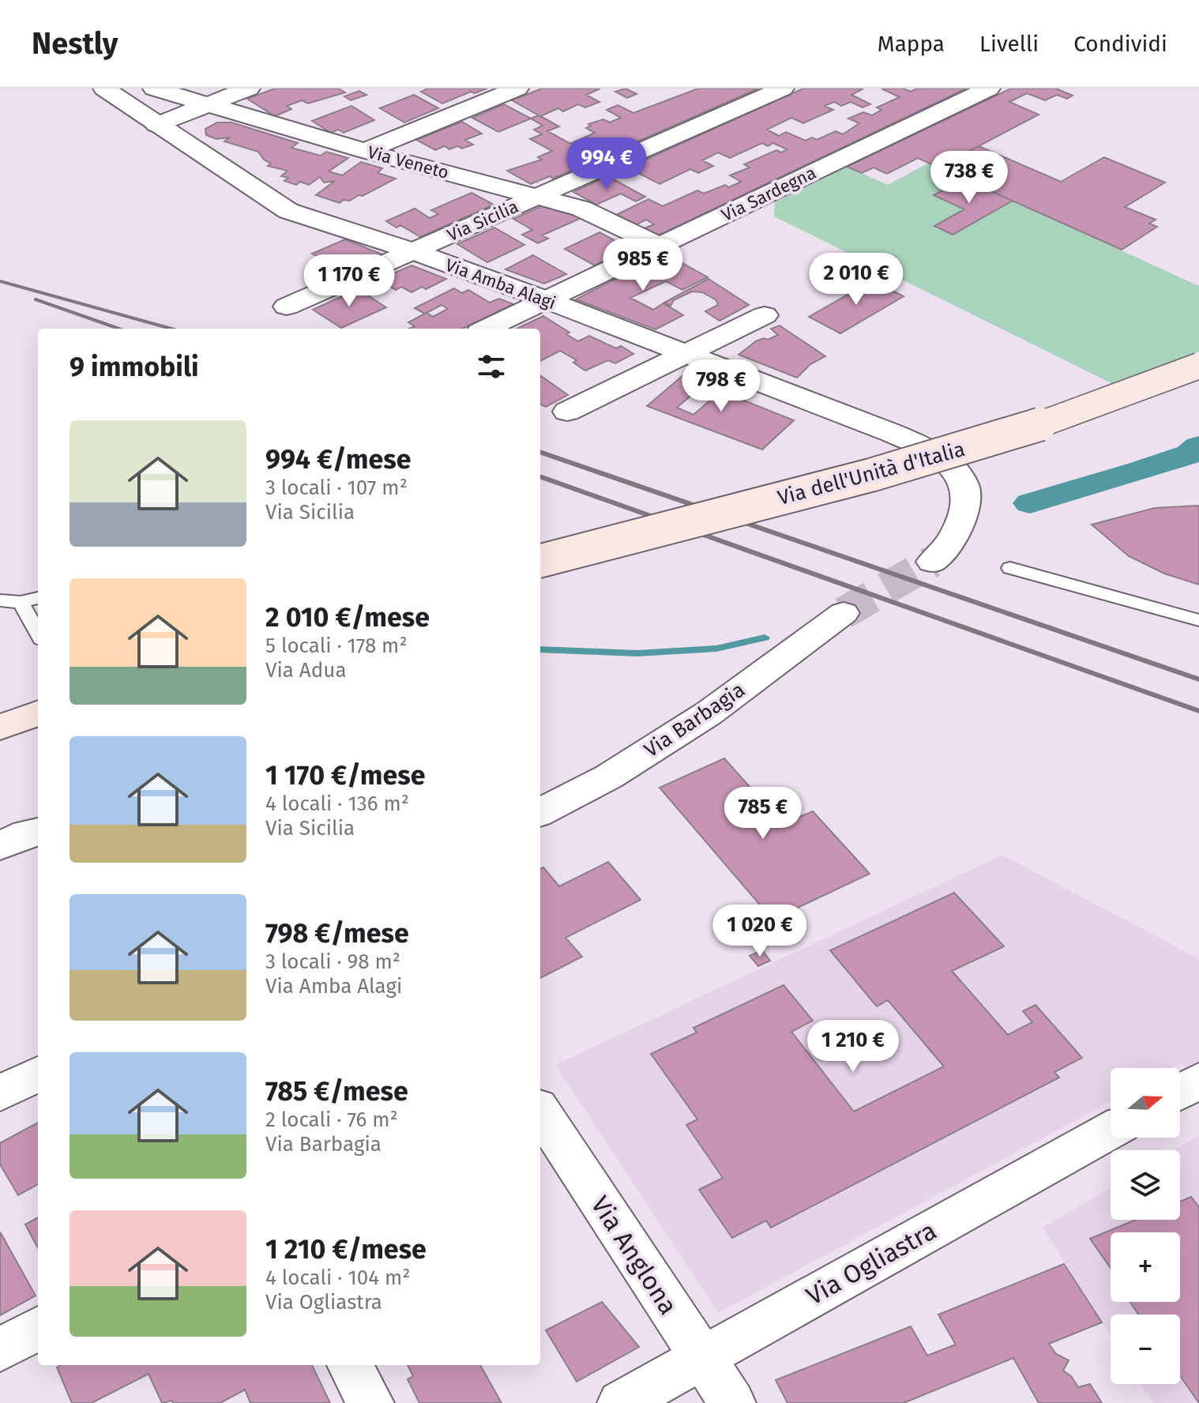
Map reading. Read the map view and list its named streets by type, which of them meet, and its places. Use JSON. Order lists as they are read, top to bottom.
{
  "streets": {
    "main road": ["Via dell'Unità d'Italia"],
    "street": [
      "Via Veneto",
      "Via Sardegna",
      "Via Sicilia",
      "Via Amba Alagi",
      "Via Barbagia",
      "Via Anglona",
      "Via Ogliastra"
    ]
  },
  "crossings": [
    ["Via Veneto", "Via Sardegna"],
    ["Via Veneto", "Via Sicilia"],
    ["Via Sardegna", "Via Amba Alagi"],
    ["Via Sicilia", "Via Amba Alagi"],
    ["Via Anglona", "Via Ogliastra"]
  ],
  "north": "right",
  "page": {
    "header": "Nestly",
    "nav": ["Mappa", "Livelli", "Condividi"],
    "price": [
      "994 €",
      "738 €",
      "985 €",
      "2 010 €",
      "1 170 €",
      "798 €",
      "785 €",
      "1 020 €",
      "1 210 €"
    ],
    "heading": "9 immobili",
    "list": [
      {
        "name": "994 €/mese",
        "note": "3 locali · 107 m² · Via Sicilia"
      },
      {
        "name": "2 010 €/mese",
        "note": "5 locali · 178 m² · Via Adua"
      },
      {
        "name": "1 170 €/mese",
        "note": "4 locali · 136 m² · Via Sicilia"
      },
      {
        "name": "798 €/mese",
        "note": "3 locali · 98 m² · Via Amba Alagi"
      },
      {
        "name": "785 €/mese",
        "note": "2 locali · 76 m² · Via Barbagia"
      },
      {
        "name": "1 210 €/mese",
        "note": "4 locali · 104 m² · Via Ogliastra"
      }
    ],
    "map_buttons": ["+", "−"]
  }
}
